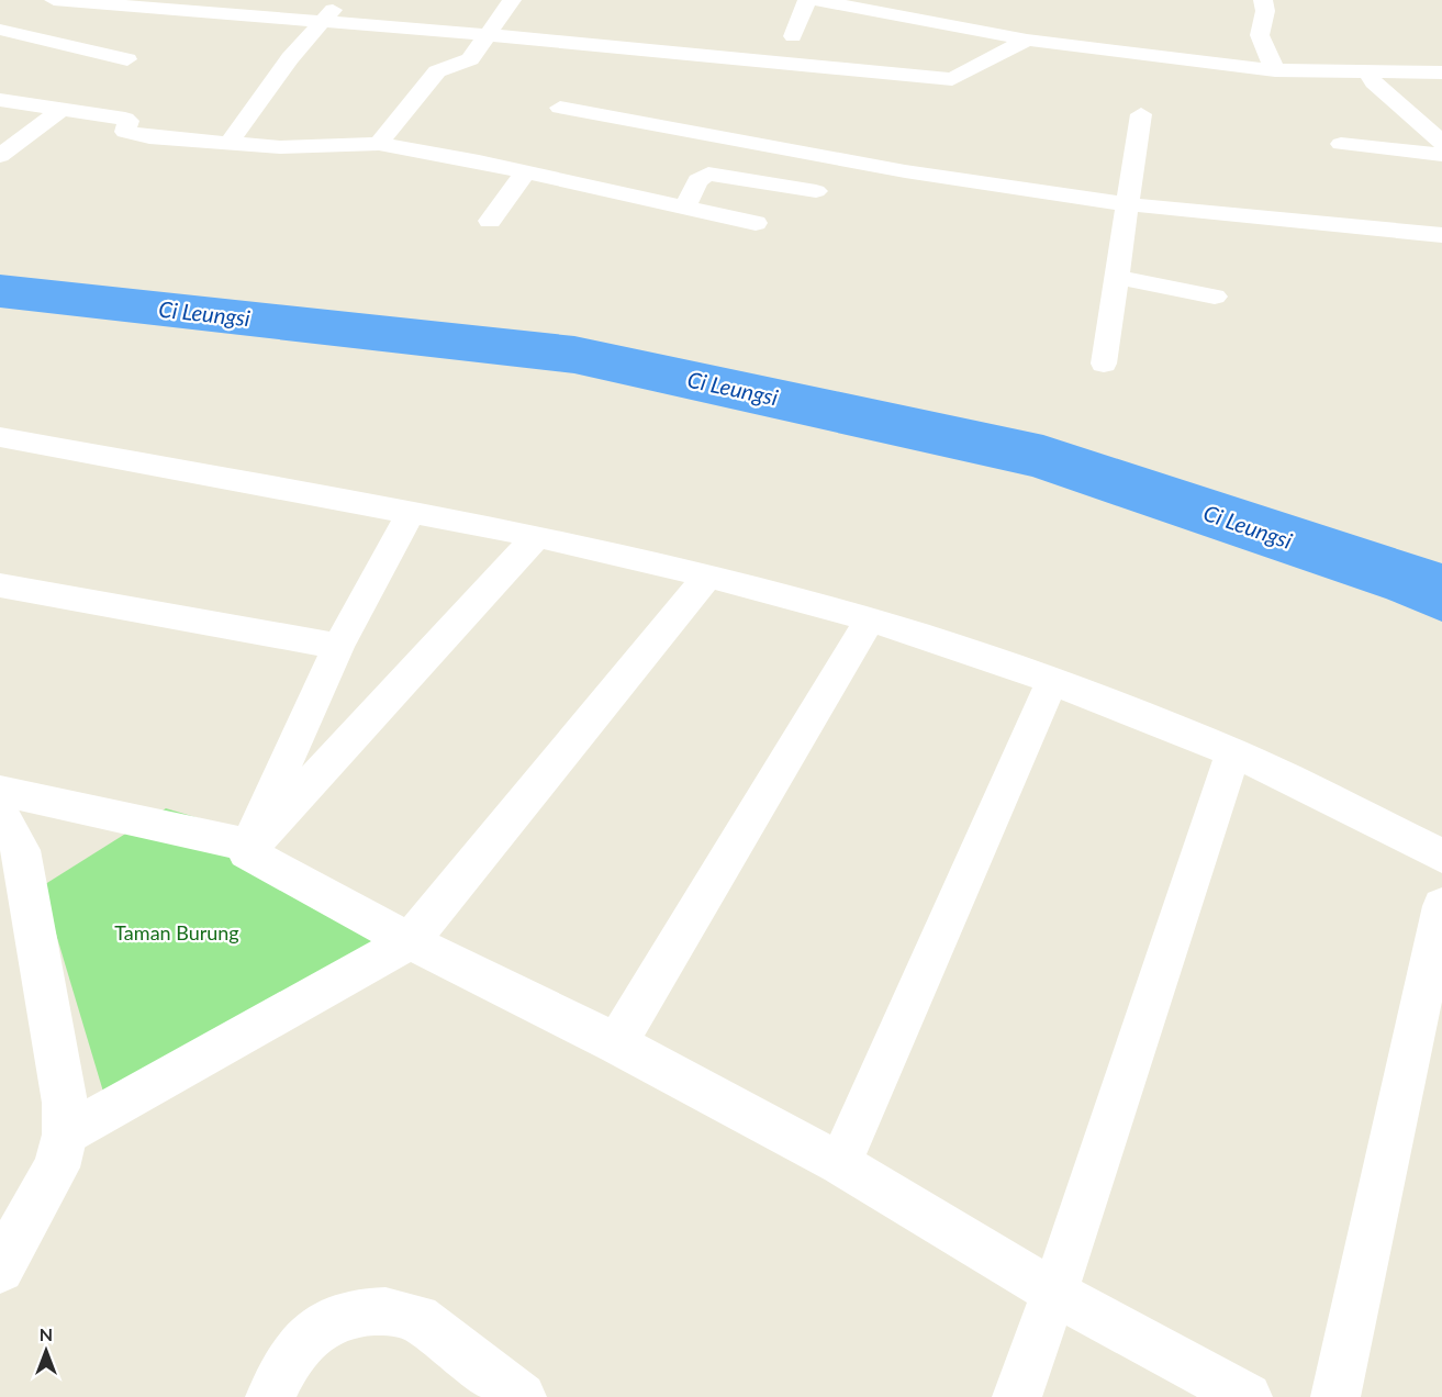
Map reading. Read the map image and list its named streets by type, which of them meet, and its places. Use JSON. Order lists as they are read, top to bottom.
{
  "water": ["Ci Leungsi"],
  "parks": ["Taman Burung"],
  "north": "top"
}
